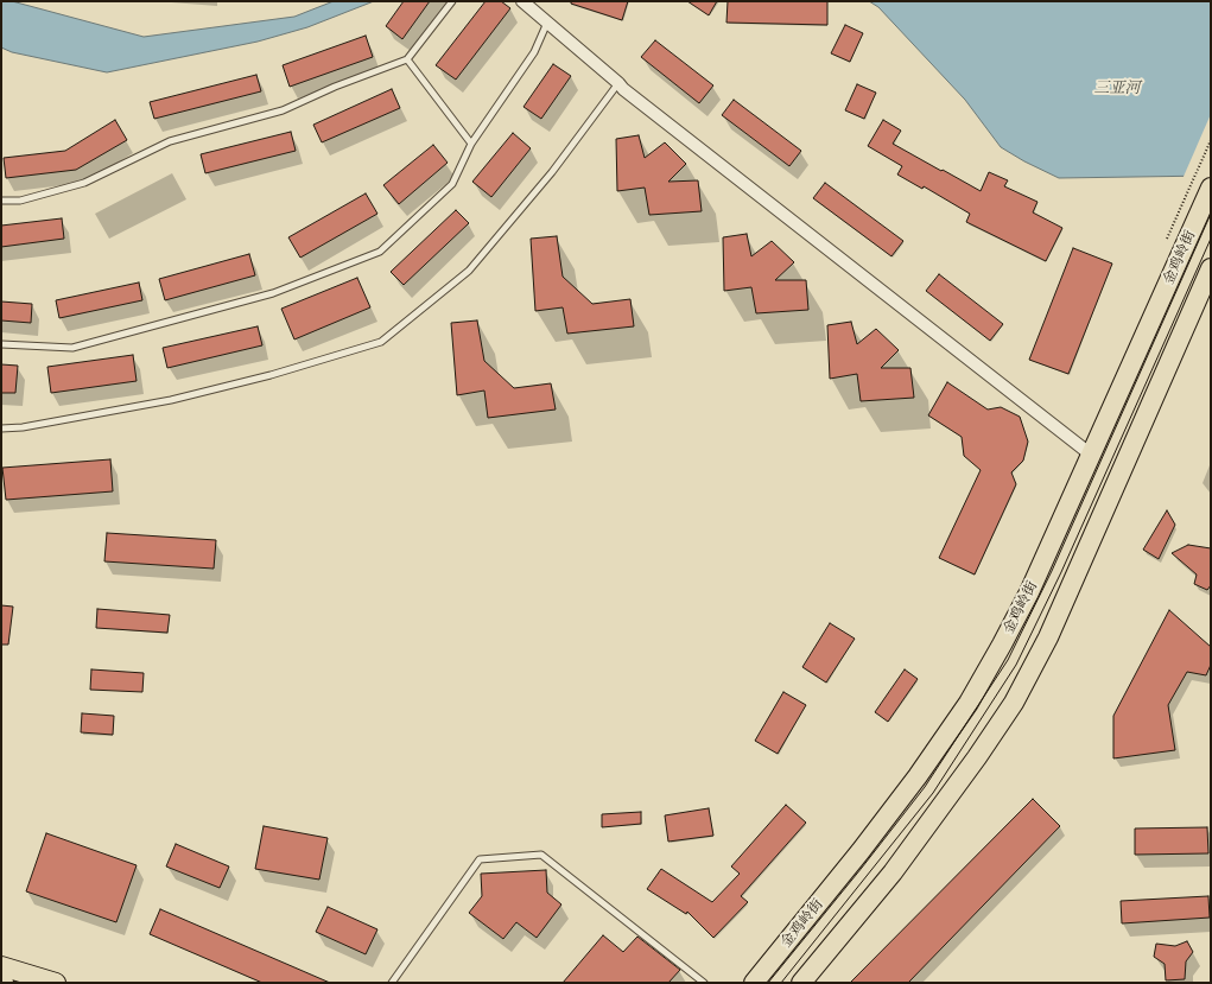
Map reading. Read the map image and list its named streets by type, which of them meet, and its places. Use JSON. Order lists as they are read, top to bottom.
{
  "streets": {
    "main road": ["金鸡岭街"]
  },
  "water": ["三亚河"]
}
